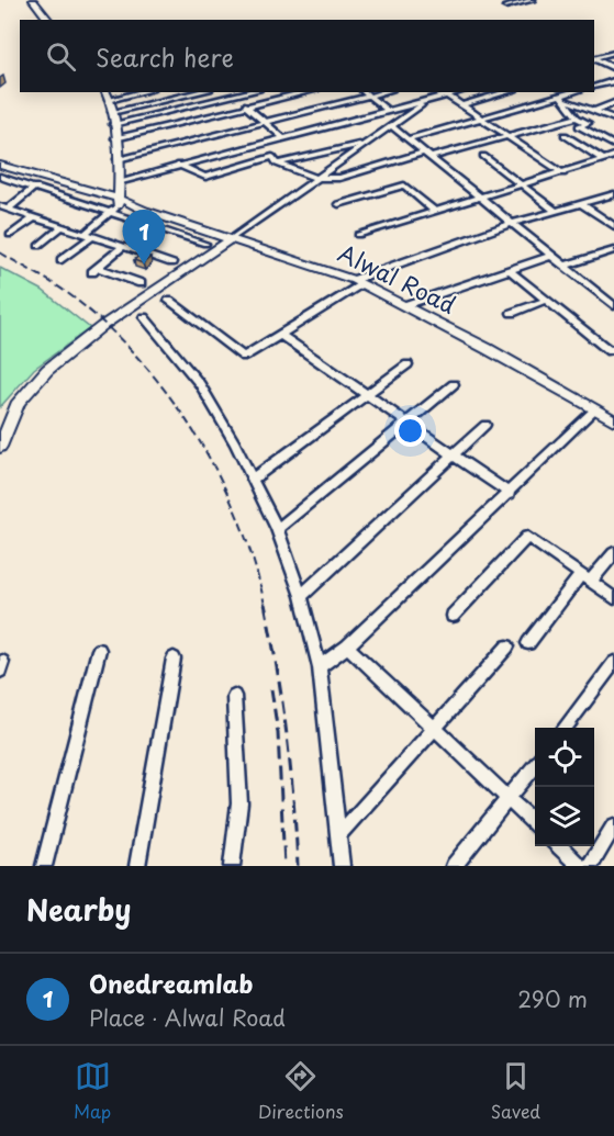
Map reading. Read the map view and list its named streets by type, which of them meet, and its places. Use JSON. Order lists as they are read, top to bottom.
{
  "streets": {
    "main road": ["Alwal Road"]
  },
  "page": {
    "search": "Search here",
    "pins": "1",
    "heading": "Nearby",
    "list": [
      {
        "mark": "1",
        "name": "Onedreamlab",
        "note": "Place · Alwal Road",
        "value": "290 m"
      }
    ],
    "nav": ["Map", "Directions", "Saved"]
  }
}
